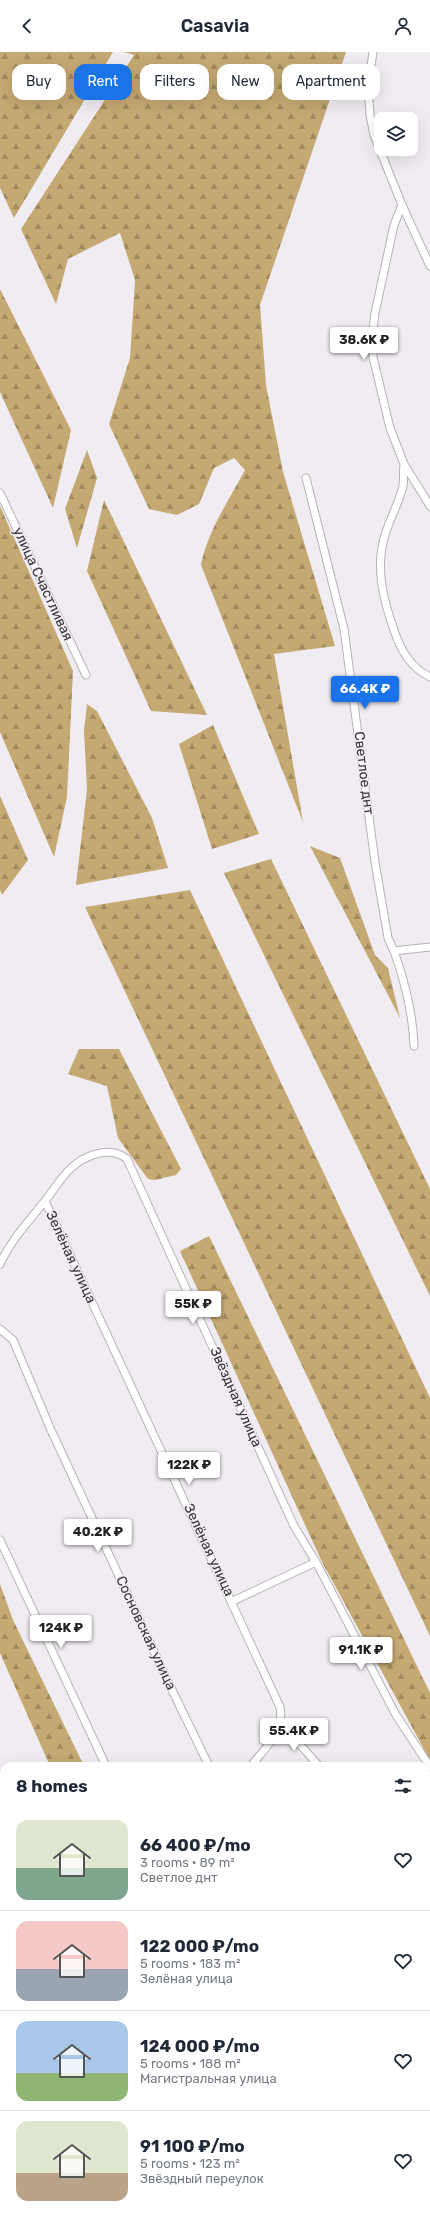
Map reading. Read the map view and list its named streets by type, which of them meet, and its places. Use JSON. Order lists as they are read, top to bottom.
{
  "streets": {
    "street": [
      "улица Счастливая",
      "Светлое днт",
      "Зелёная улица",
      "Звёздная улица",
      "Сосновская улица"
    ]
  },
  "crossings": [
    ["Зелёная улица", "Звёздная улица"]
  ],
  "page": {
    "header": "Casavia",
    "chip": [
      "Buy",
      "Rent",
      "Filters",
      "New",
      "Apartment"
    ],
    "price": [
      "38.6K ₽",
      "66.4K ₽",
      "55K ₽",
      "122K ₽",
      "40.2K ₽",
      "124K ₽",
      "91.1K ₽",
      "55.4K ₽"
    ],
    "heading": "8 homes",
    "list": [
      {
        "name": "66 400 ₽/mo",
        "note": "3 rooms · 89 m² · Светлое днт"
      },
      {
        "name": "122 000 ₽/mo",
        "note": "5 rooms · 183 m² · Зелёная улица"
      },
      {
        "name": "124 000 ₽/mo",
        "note": "5 rooms · 188 m² · Магистральная улица"
      },
      {
        "name": "91 100 ₽/mo",
        "note": "5 rooms · 123 m² · Звёздный переулок"
      }
    ]
  }
}
